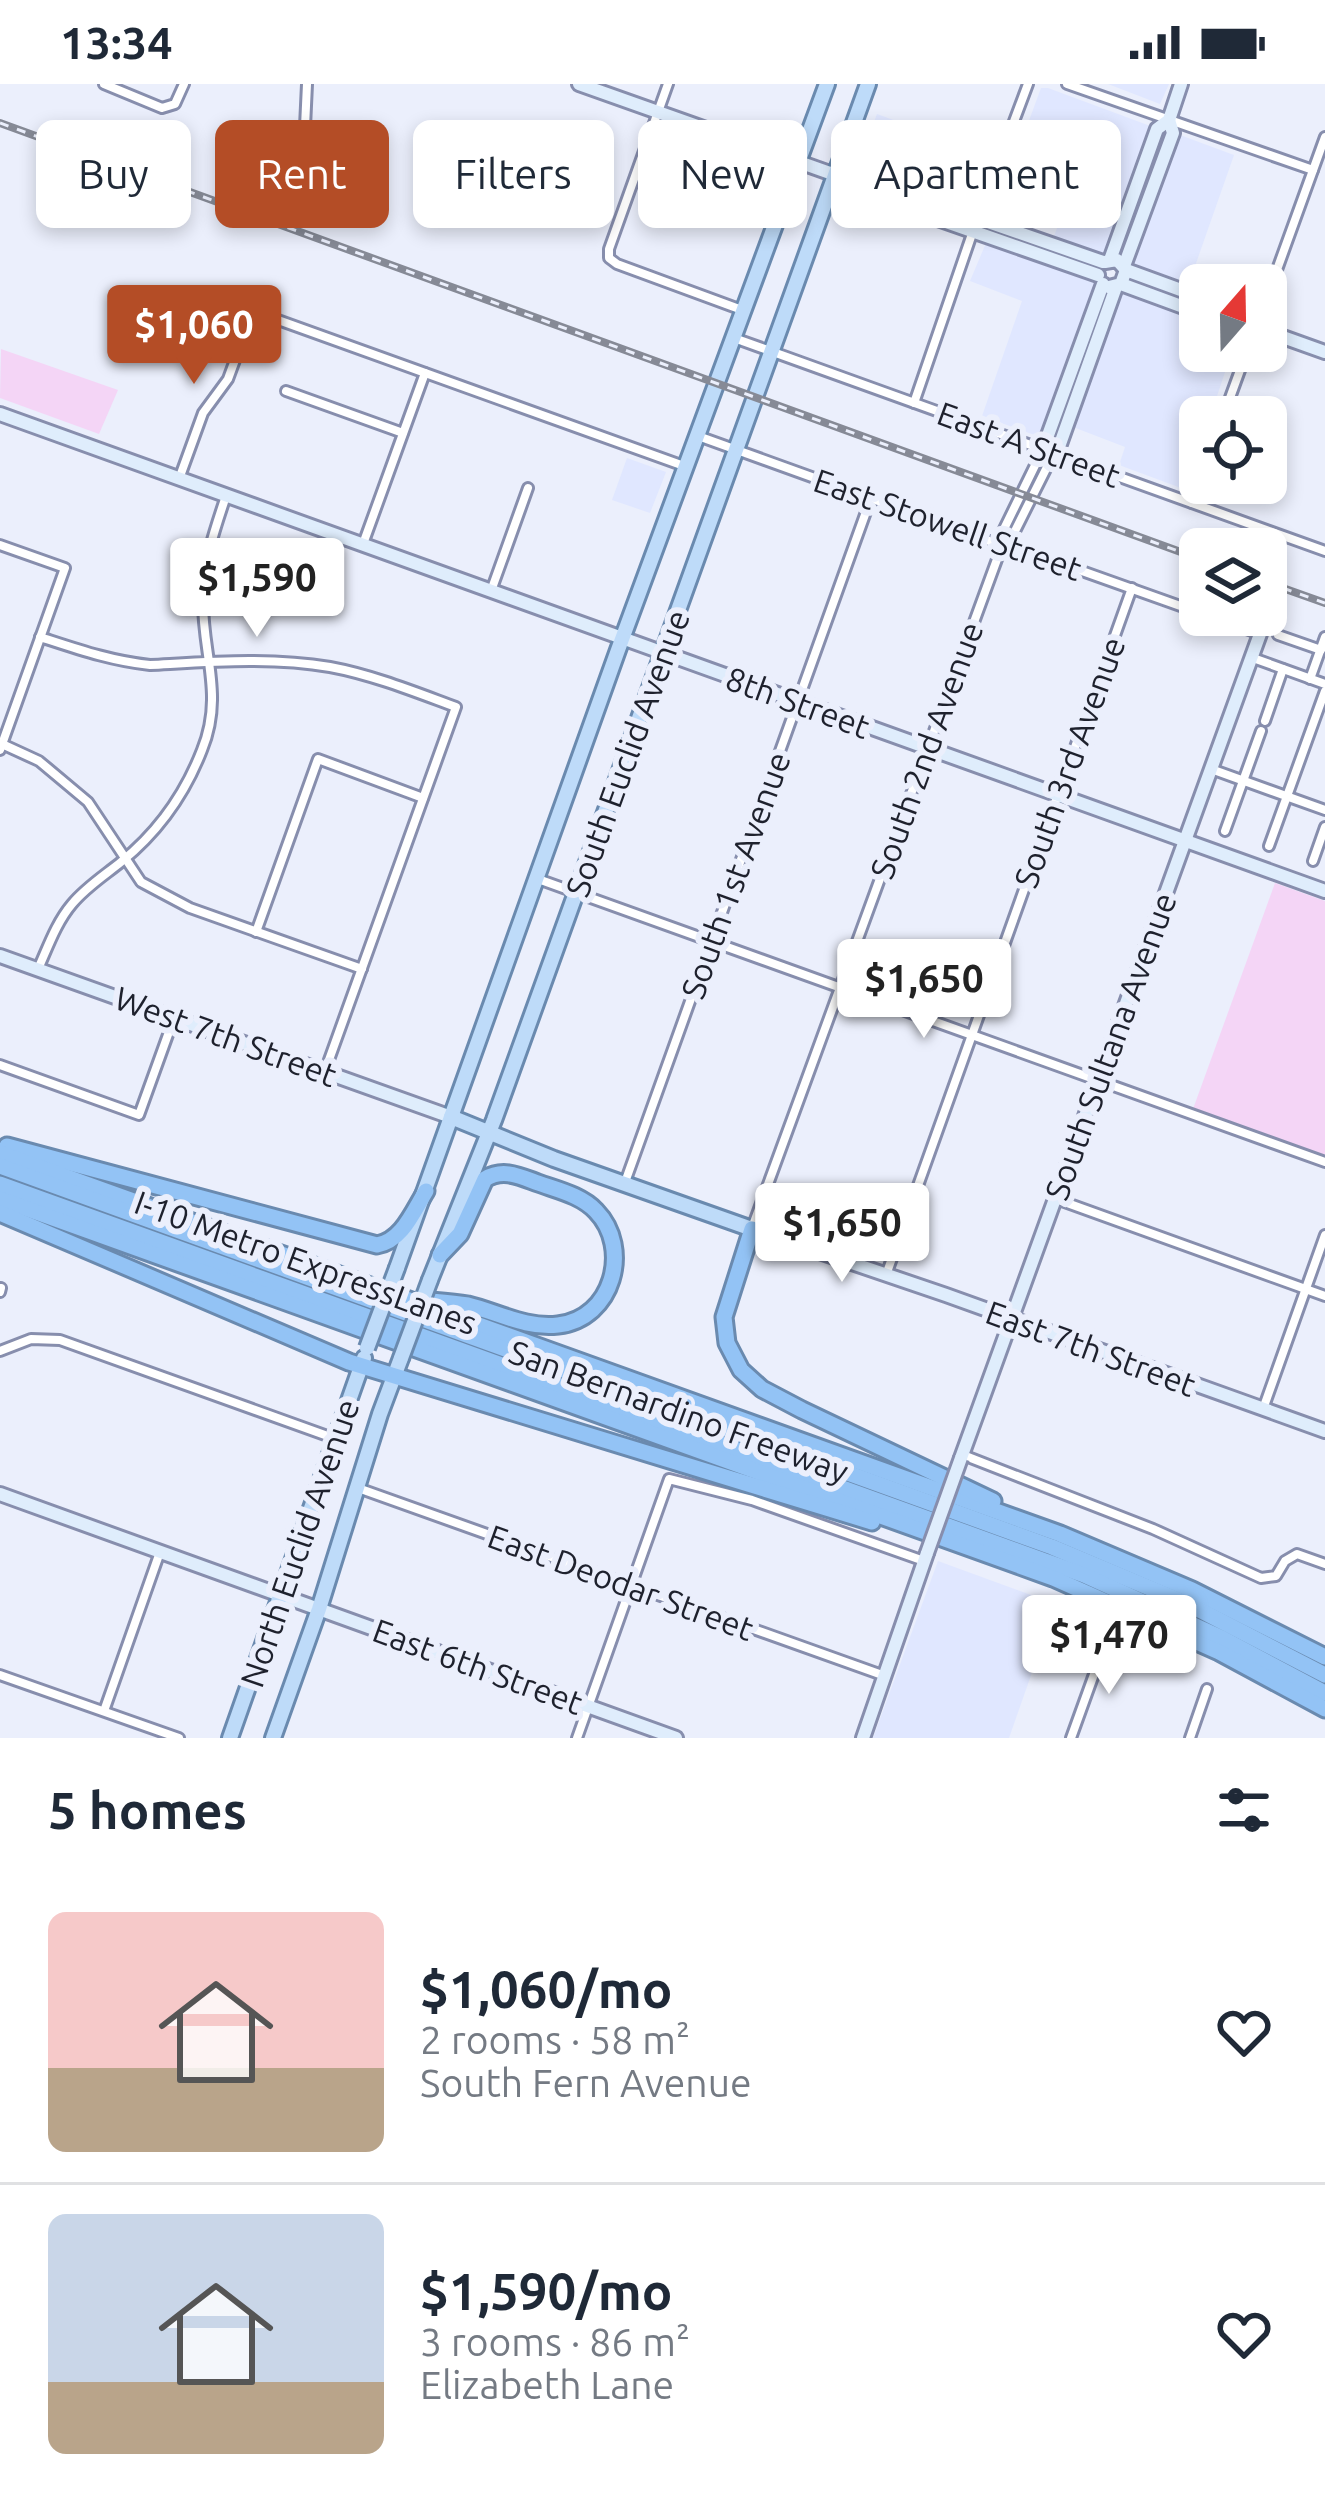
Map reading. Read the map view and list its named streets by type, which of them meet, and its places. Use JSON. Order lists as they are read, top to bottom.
{
  "streets": {
    "highway": ["I-10 Metro ExpressLanes", "San Bernardino Freeway"],
    "main road": ["South Euclid Avenue", "East 7th Street", "North Euclid Avenue"],
    "street": [
      "East A Street",
      "East Stowell Street",
      "8th Street",
      "South 2nd Avenue",
      "South 3rd Avenue",
      "South 1st Avenue",
      "West 7th Street",
      "South Sultana Avenue",
      "East Deodar Street",
      "East 6th Street"
    ]
  },
  "crossings": [
    ["East A Street", "South 2nd Avenue"],
    ["East Stowell Street", "South 2nd Avenue"],
    ["East Stowell Street", "South Euclid Avenue"],
    ["East Stowell Street", "South 3rd Avenue"],
    ["East Stowell Street", "South 1st Avenue"],
    ["8th Street", "South 2nd Avenue"],
    ["8th Street", "South Euclid Avenue"],
    ["8th Street", "South 3rd Avenue"],
    ["8th Street", "South 1st Avenue"],
    ["8th Street", "South Sultana Avenue"],
    ["South 2nd Avenue", "East 7th Street"],
    ["South Euclid Avenue", "West 7th Street"],
    ["South Euclid Avenue", "East 7th Street"],
    ["South Euclid Avenue", "North Euclid Avenue"],
    ["South 3rd Avenue", "East 7th Street"],
    ["South 1st Avenue", "East 7th Street"],
    ["West 7th Street", "East 7th Street"],
    ["South Sultana Avenue", "East 7th Street"],
    ["South Sultana Avenue", "East Deodar Street"],
    ["North Euclid Avenue", "East Deodar Street"],
    ["North Euclid Avenue", "East 6th Street"]
  ],
  "north": "top",
  "page": {
    "status": "13:34",
    "chip": [
      "Buy",
      "Rent",
      "Filters",
      "New",
      "Apartment"
    ],
    "price": [
      "$1,060",
      "$1,590",
      "$1,650",
      "$1,650",
      "$1,470"
    ],
    "heading": "5 homes",
    "list": [
      {
        "name": "$1,060/mo",
        "note": "2 rooms · 58 m² · South Fern Avenue"
      },
      {
        "name": "$1,590/mo",
        "note": "3 rooms · 86 m² · Elizabeth Lane"
      }
    ]
  }
}
